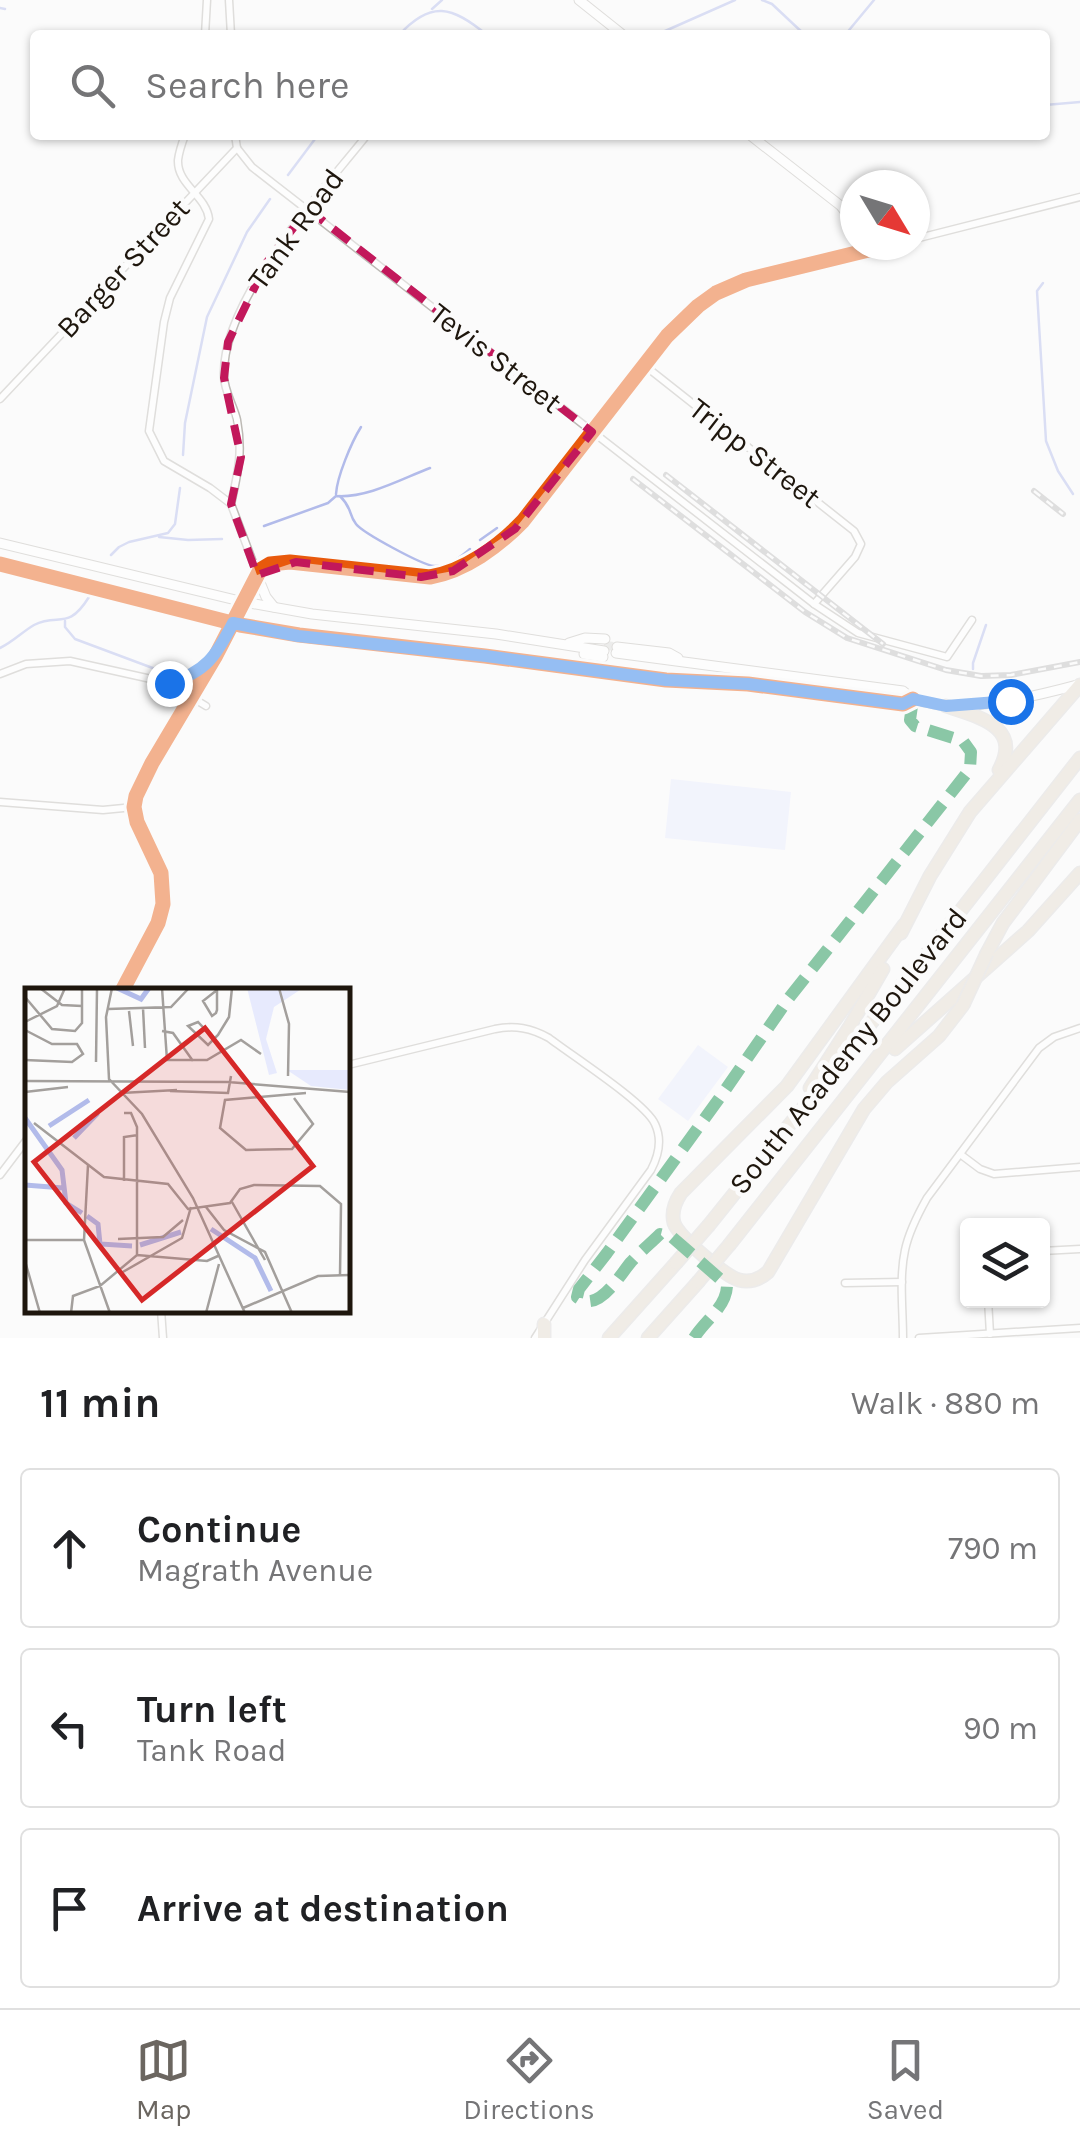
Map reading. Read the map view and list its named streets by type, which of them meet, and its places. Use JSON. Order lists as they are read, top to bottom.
{
  "streets": {
    "highway": ["South Academy Boulevard"],
    "street": [
      "Tank Road",
      "Barger Street",
      "Tevis Street",
      "Tripp Street"
    ]
  },
  "crossings": [
    ["Tank Road", "Tevis Street"],
    ["Barger Street", "Tevis Street"],
    ["Tevis Street", "Tripp Street"]
  ],
  "north": "bottom right",
  "page": {
    "search": "Search here",
    "heading": ["11 min", "Walk · 880 m"],
    "list": [
      ["Continue", "Magrath Avenue", "790 m"],
      ["Turn left", "Tank Road", "90 m"],
      "Arrive at destination"
    ],
    "nav": ["Map", "Directions", "Saved"]
  }
}
